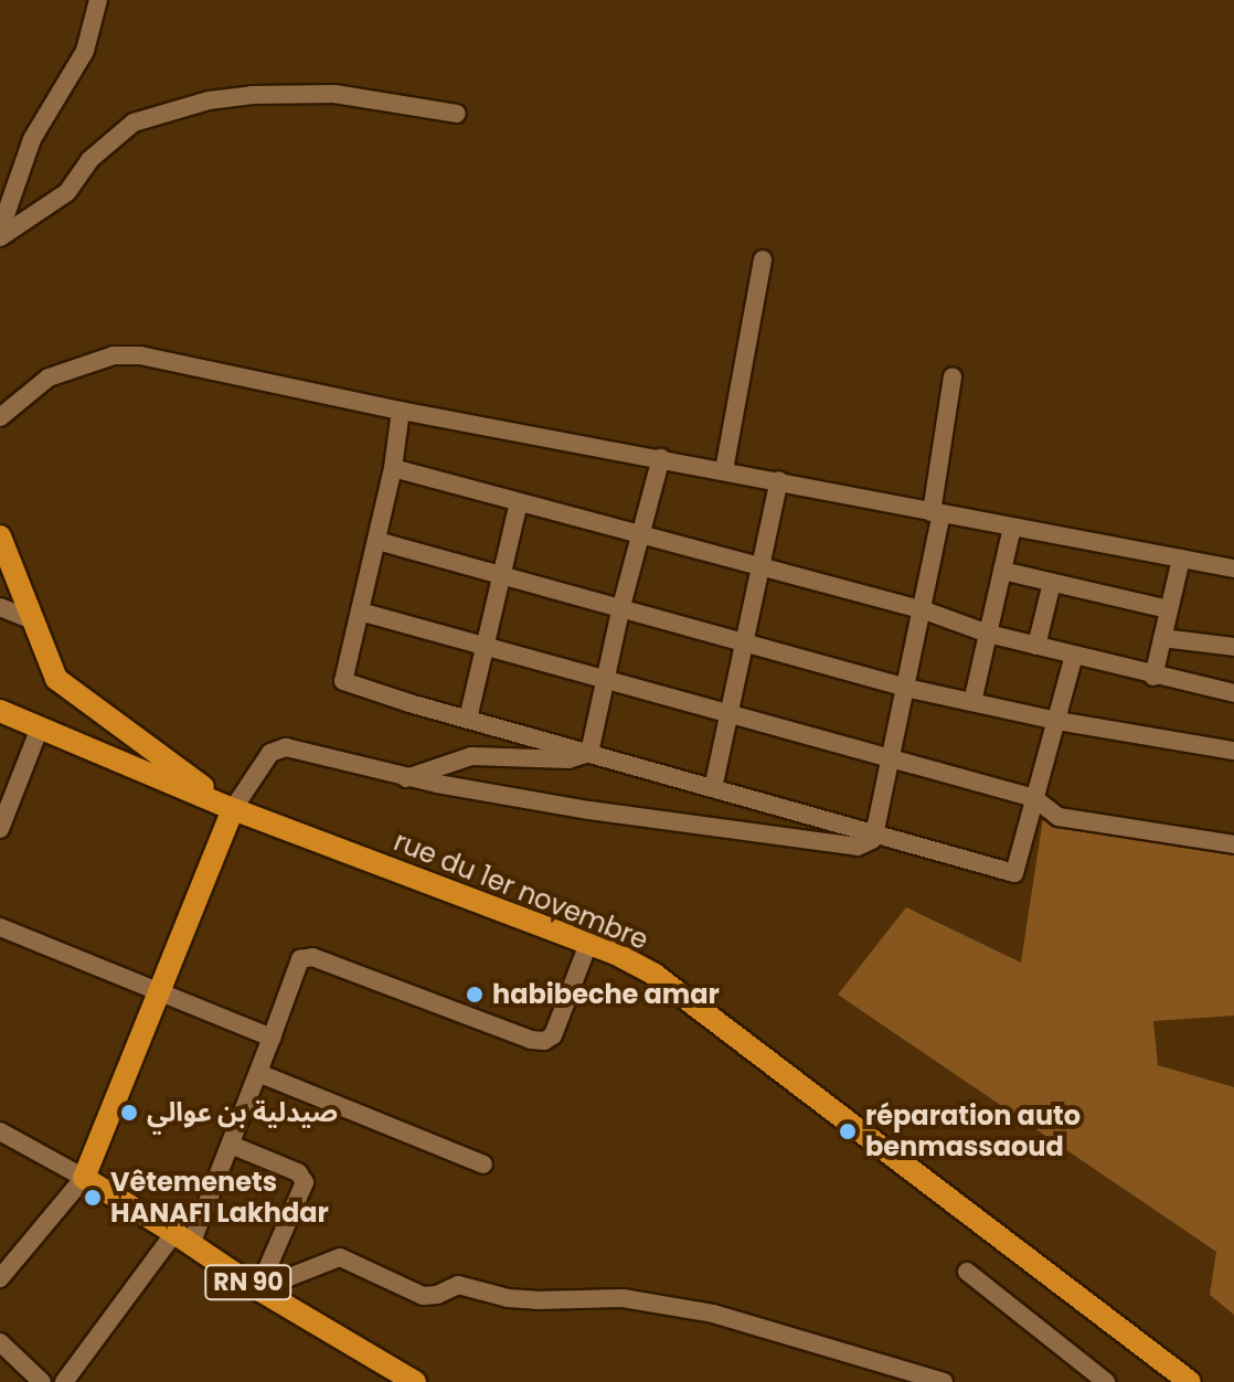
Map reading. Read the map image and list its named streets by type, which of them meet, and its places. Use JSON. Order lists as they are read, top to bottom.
{
  "streets": {
    "main road": ["rue du 1er novembre", "RN 90"]
  },
  "places": [
    "habibeche amar",
    "صيدلية بن عوالي",
    "réparation auto benmassaoud",
    "Vêtemenets HANAFI Lakhdar"
  ]
}
